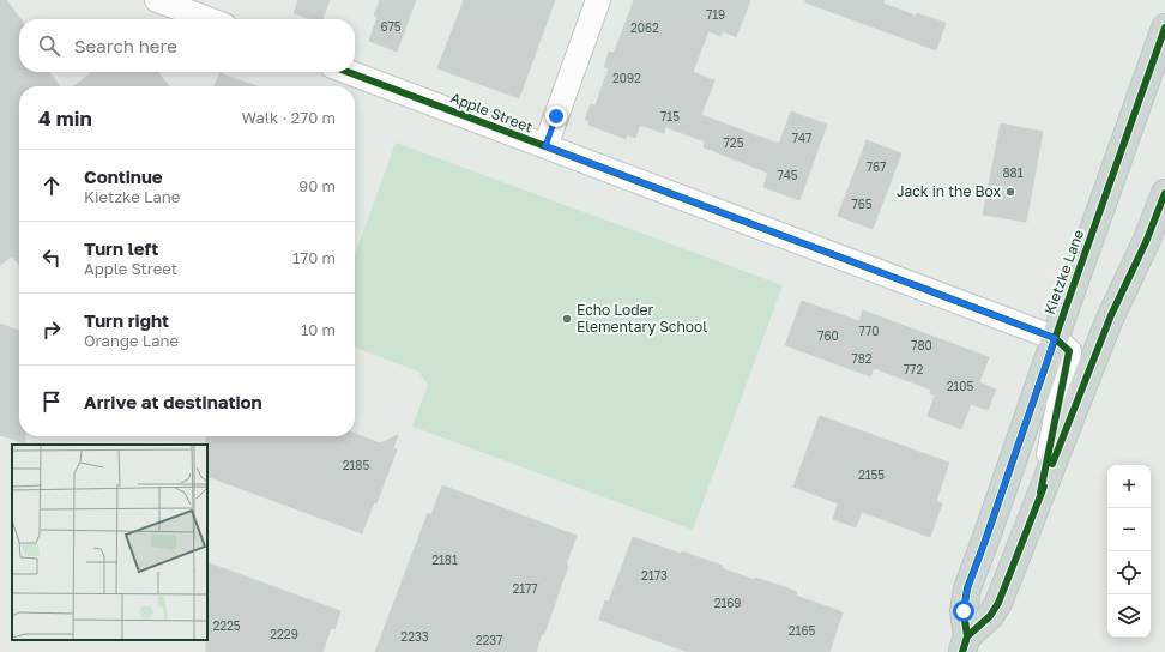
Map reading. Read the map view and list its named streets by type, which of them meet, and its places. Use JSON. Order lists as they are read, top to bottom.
{
  "streets": {
    "main road": ["Kietzke Lane"],
    "street": ["Apple Street"]
  },
  "crossings": [
    ["Apple Street", "Kietzke Lane"]
  ],
  "places": ["Jack in the Box", "Echo Loder Elementary School"],
  "house_numbers": [
    "719",
    "675",
    "2062",
    "2092",
    "715",
    "747",
    "725",
    "767",
    "881",
    "745",
    "765",
    "770",
    "760",
    "780",
    "782",
    "772",
    "2105",
    "2185",
    "2155",
    "2181",
    "2173",
    "2177",
    "2169",
    "2225",
    "2165",
    "2229",
    "2233",
    "2237"
  ],
  "page": {
    "search": "Search here",
    "heading": ["4 min", "Walk · 270 m"],
    "list": [
      ["Continue", "Kietzke Lane", "90 m"],
      ["Turn left", "Apple Street", "170 m"],
      ["Turn right", "Orange Lane", "10 m"],
      "Arrive at destination"
    ],
    "map_buttons": ["+", "−"]
  }
}
